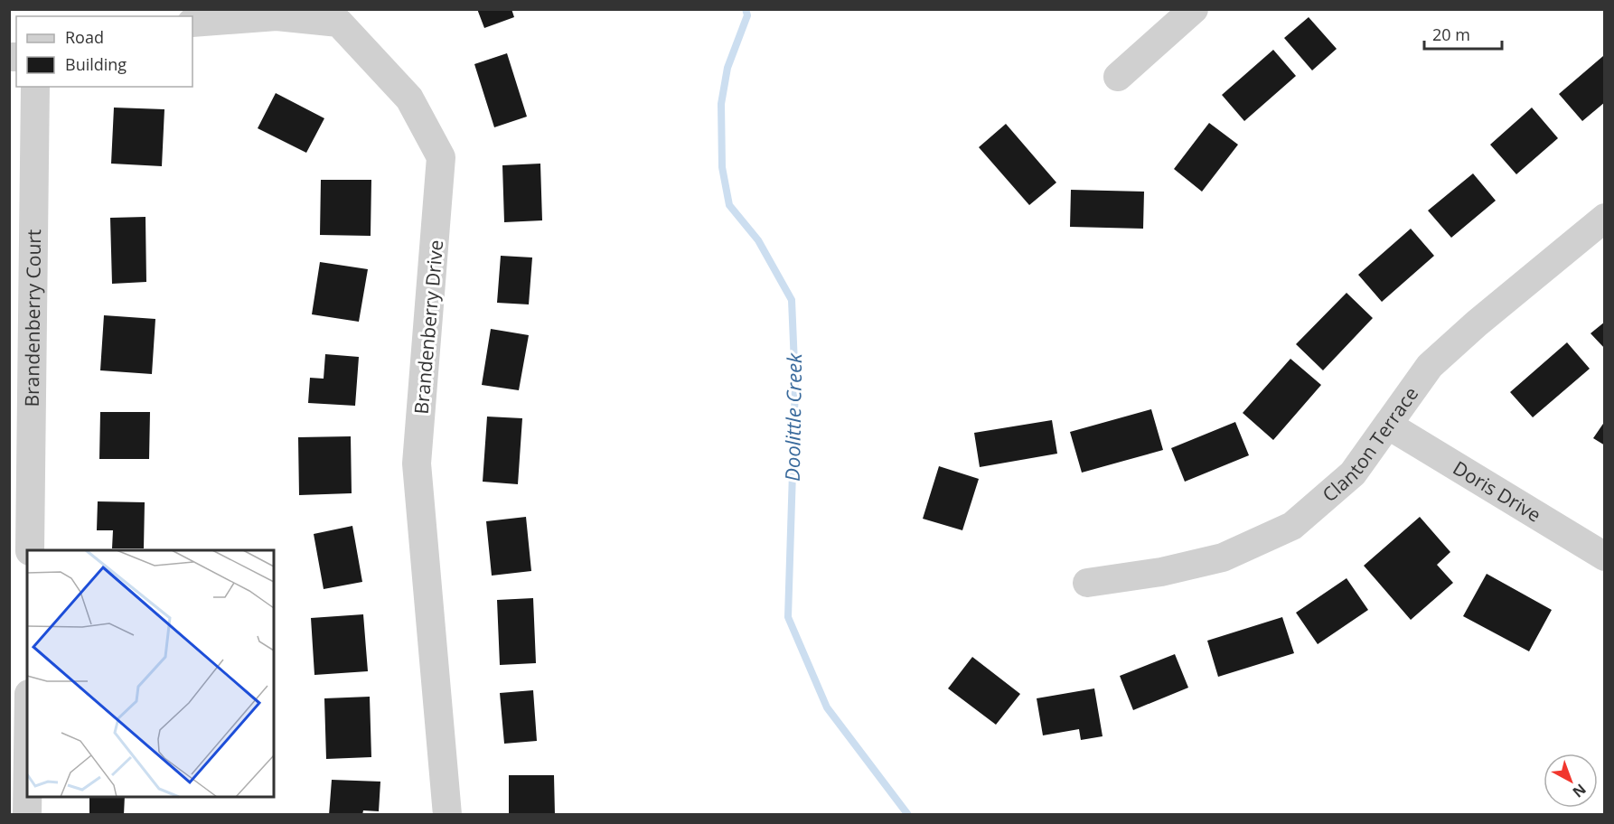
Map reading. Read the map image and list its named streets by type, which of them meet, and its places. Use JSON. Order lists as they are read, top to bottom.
{
  "streets": {
    "street": [
      "Brandenberry Court",
      "Brandenberry Drive",
      "Clanton Terrace",
      "Doris Drive"
    ]
  },
  "crossings": [
    ["Clanton Terrace", "Doris Drive"]
  ],
  "water": ["Doolittle Creek"],
  "legend": ["Road", "Building"],
  "scale_bar": "20 m",
  "north": "bottom right"
}
